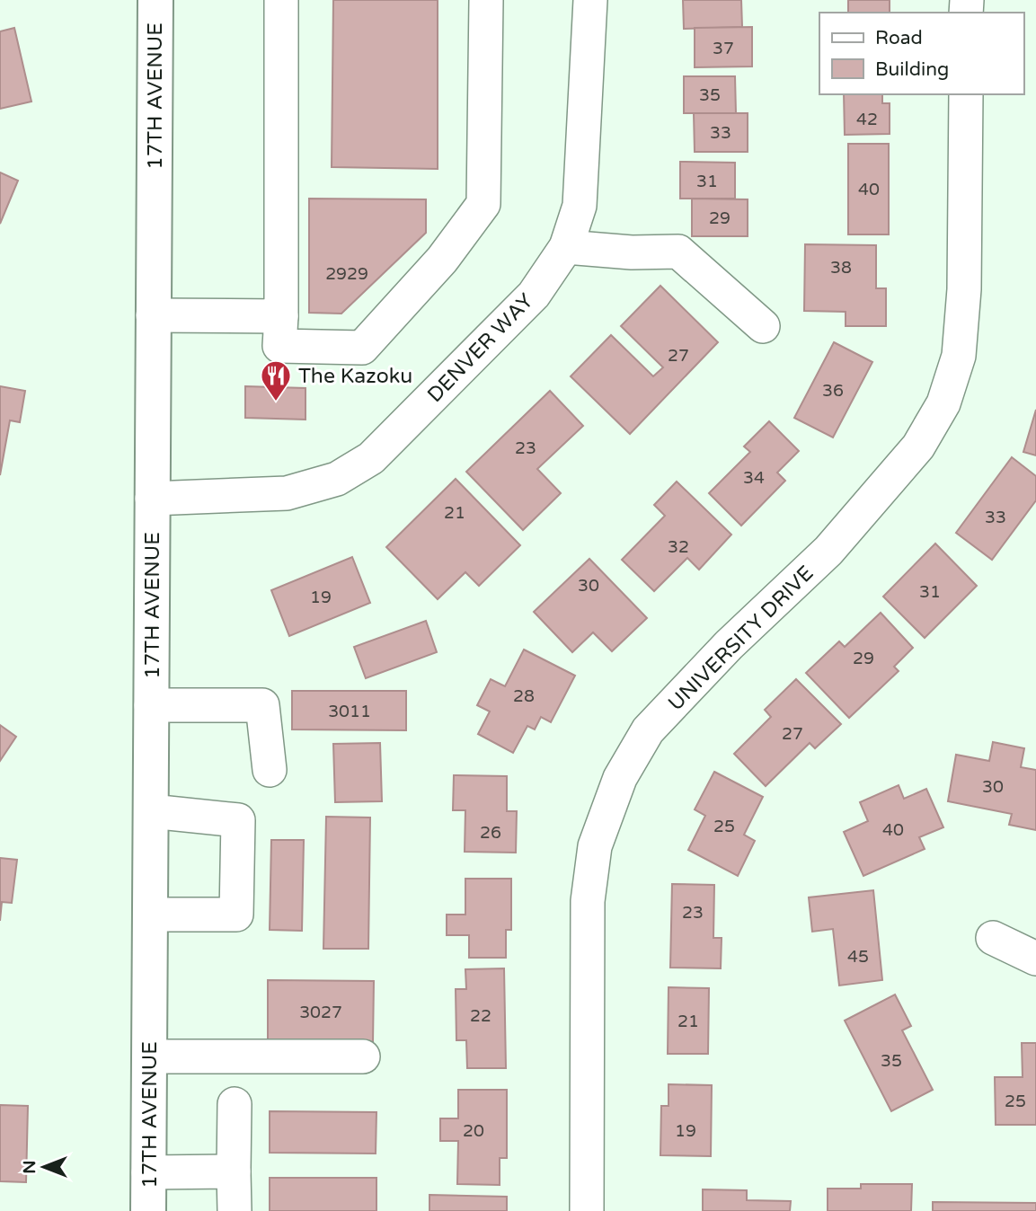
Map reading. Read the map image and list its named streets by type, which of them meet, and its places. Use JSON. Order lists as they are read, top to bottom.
{
  "streets": {
    "main road": ["17TH AVENUE"],
    "street": ["DENVER WAY", "UNIVERSITY DRIVE"]
  },
  "crossings": [
    ["17TH AVENUE", "DENVER WAY"]
  ],
  "places": {
    "restaurant": ["The Kazoku"]
  },
  "house_numbers": [
    "37",
    "35",
    "42",
    "33",
    "31",
    "40",
    "29",
    "38",
    "2929",
    "27",
    "36",
    "23",
    "34",
    "21",
    "33",
    "32",
    "30",
    "31",
    "19",
    "29",
    "28",
    "3011",
    "27",
    "30",
    "25",
    "40",
    "26",
    "23",
    "45",
    "3027",
    "22",
    "21",
    "35",
    "25",
    "20",
    "19"
  ],
  "legend": ["Road", "Building"],
  "north": "left"
}
